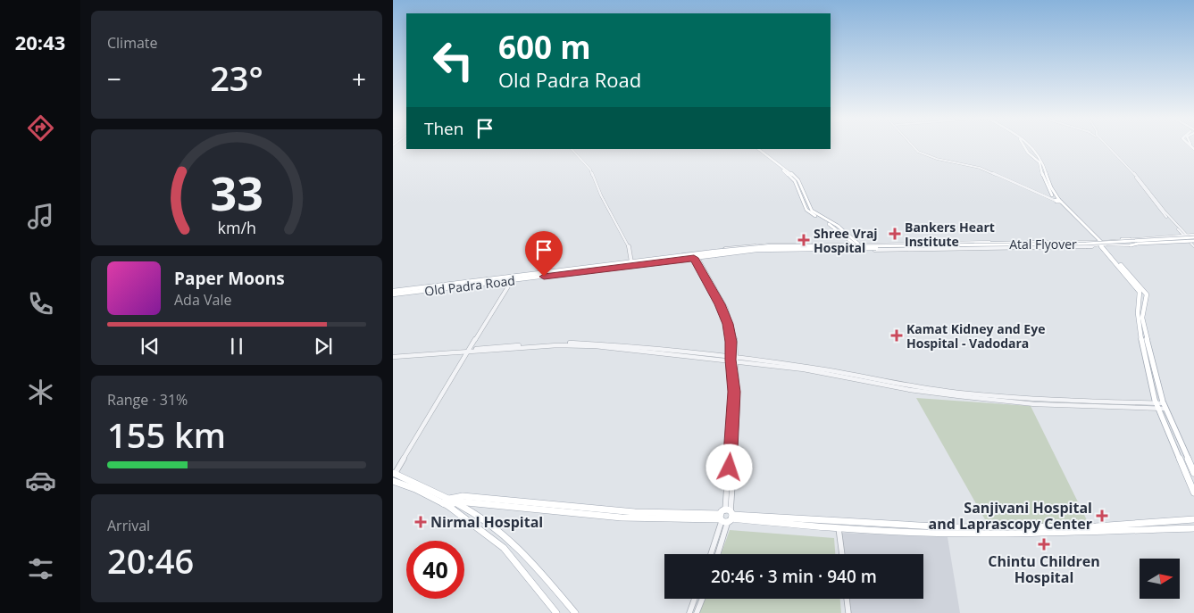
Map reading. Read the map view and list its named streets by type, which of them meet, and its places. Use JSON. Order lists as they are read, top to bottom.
{
  "streets": {
    "main road": ["Atal Flyover", "Old Padra Road"]
  },
  "crossings": [
    ["Atal Flyover", "Old Padra Road"]
  ],
  "places": {
    "health": [
      "Bankers Heart Institute",
      "Shree Vraj Hospital",
      "Kamat Kidney and Eye Hospital - Vadodara",
      "Sanjivani Hospital and Laprascopy Center",
      "Nirmal Hospital",
      "Chintu Children Hospital"
    ]
  },
  "north": "right",
  "page": {
    "tabs": "20:43",
    "tile": [
      "Climate",
      ["Range · 31%", "155 km"],
      ["Arrival", "20:46"]
    ],
    "turn": ["600 m", "Old Padra Road"],
    "heat": ["−", "23°", "+"],
    "then": "Then",
    "song": ["Paper Moons", "Ada Vale"],
    "limit": "40",
    "trip": "20:46 · 3 min · 940 m",
    "gauge": ["33", "km/h"]
  }
}
